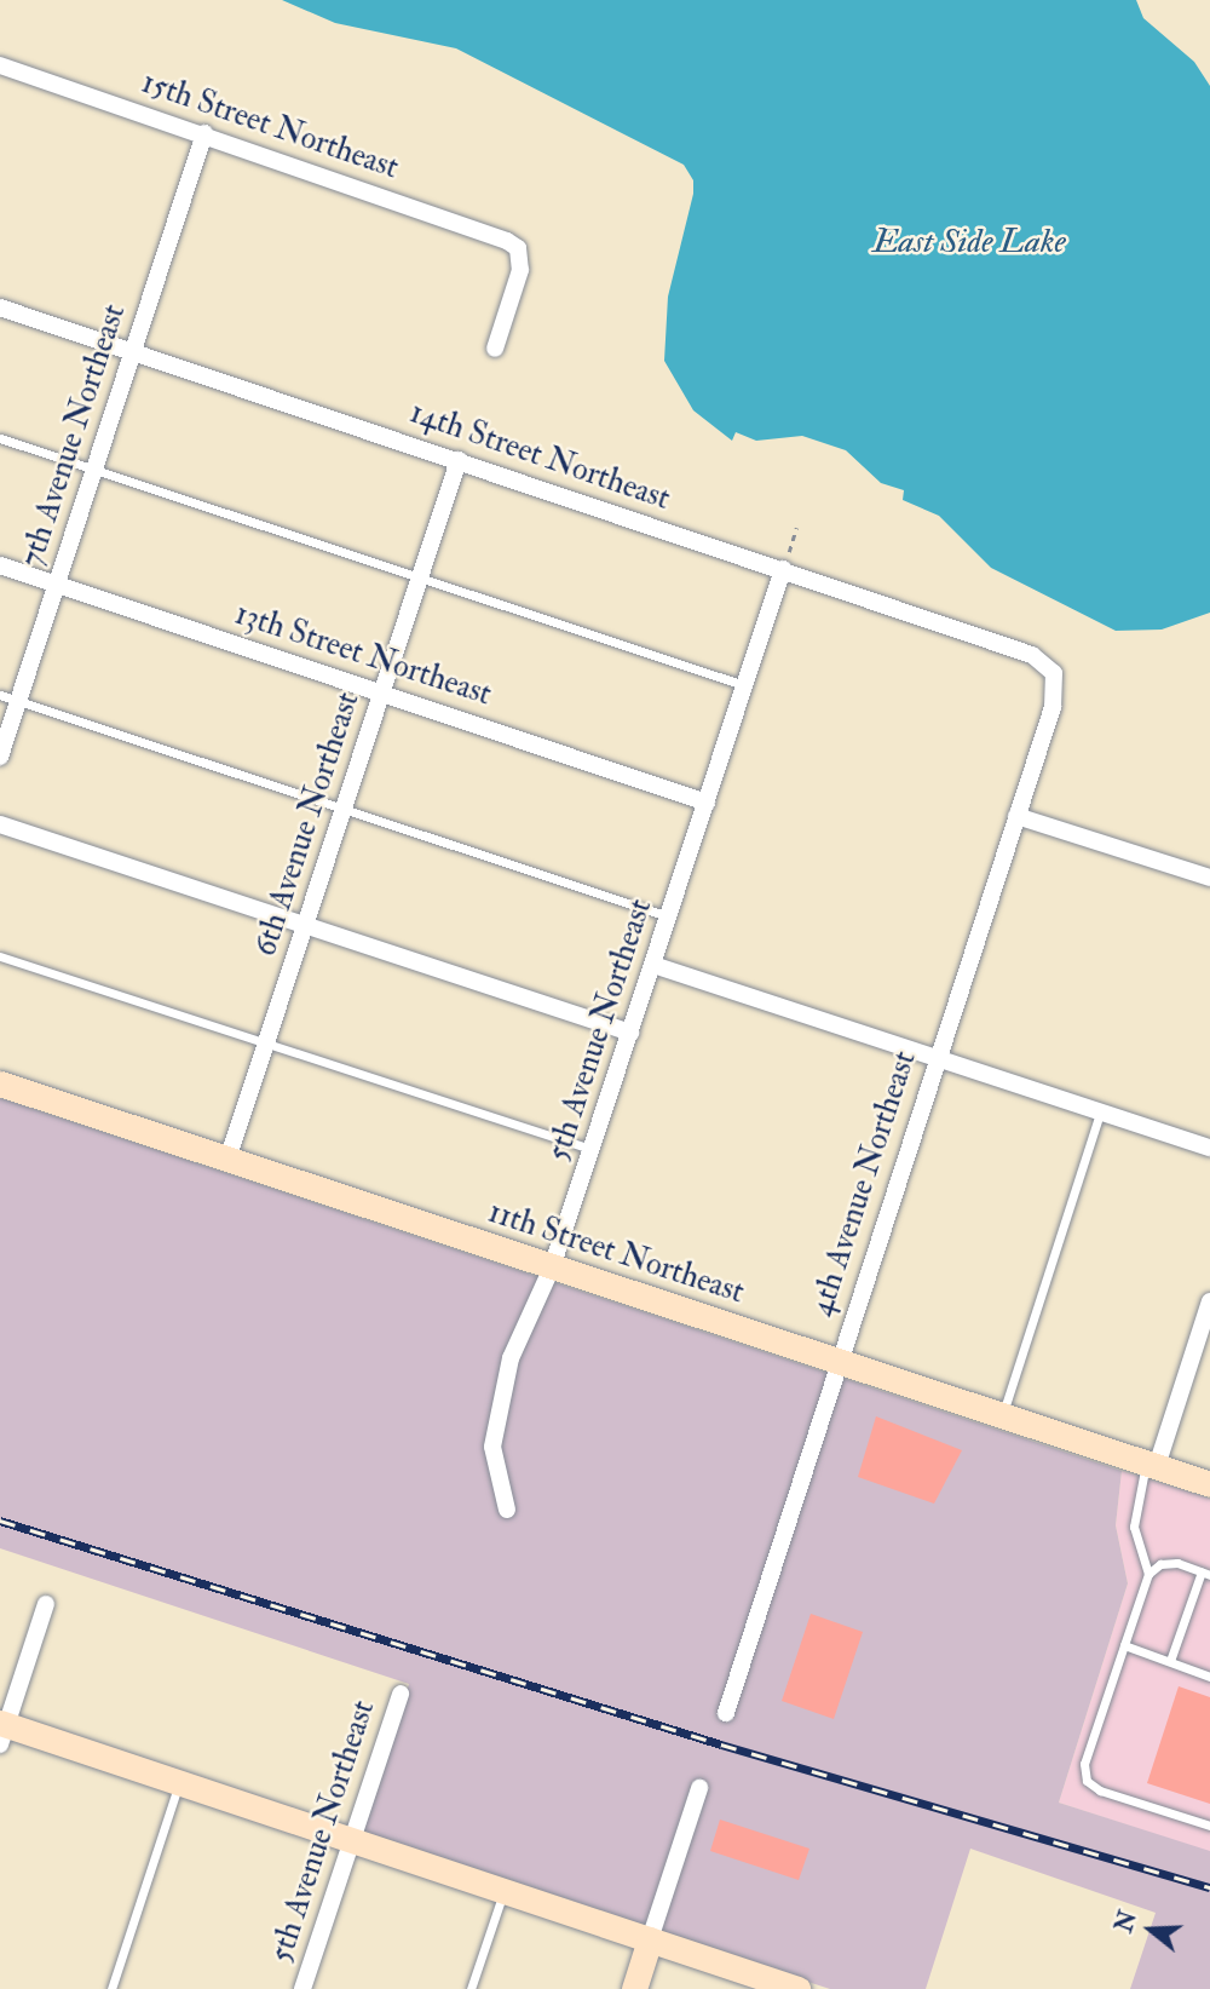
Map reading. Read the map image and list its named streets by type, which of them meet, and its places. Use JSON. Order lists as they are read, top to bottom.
{
  "streets": {
    "street": [
      "15th Street Northeast",
      "7th Avenue Northeast",
      "14th Street Northeast",
      "13th Street Northeast",
      "6th Avenue Northeast",
      "5th Avenue Northeast",
      "4th Avenue Northeast",
      "11th Street Northeast"
    ]
  },
  "crossings": [
    ["15th Street Northeast", "7th Avenue Northeast"],
    ["7th Avenue Northeast", "14th Street Northeast"],
    ["7th Avenue Northeast", "13th Street Northeast"],
    ["14th Street Northeast", "6th Avenue Northeast"],
    ["14th Street Northeast", "5th Avenue Northeast"],
    ["14th Street Northeast", "4th Avenue Northeast"],
    ["13th Street Northeast", "6th Avenue Northeast"],
    ["13th Street Northeast", "5th Avenue Northeast"],
    ["6th Avenue Northeast", "11th Street Northeast"],
    ["5th Avenue Northeast", "11th Street Northeast"],
    ["4th Avenue Northeast", "11th Street Northeast"]
  ],
  "water": ["East Side Lake"],
  "north": "left"
}
